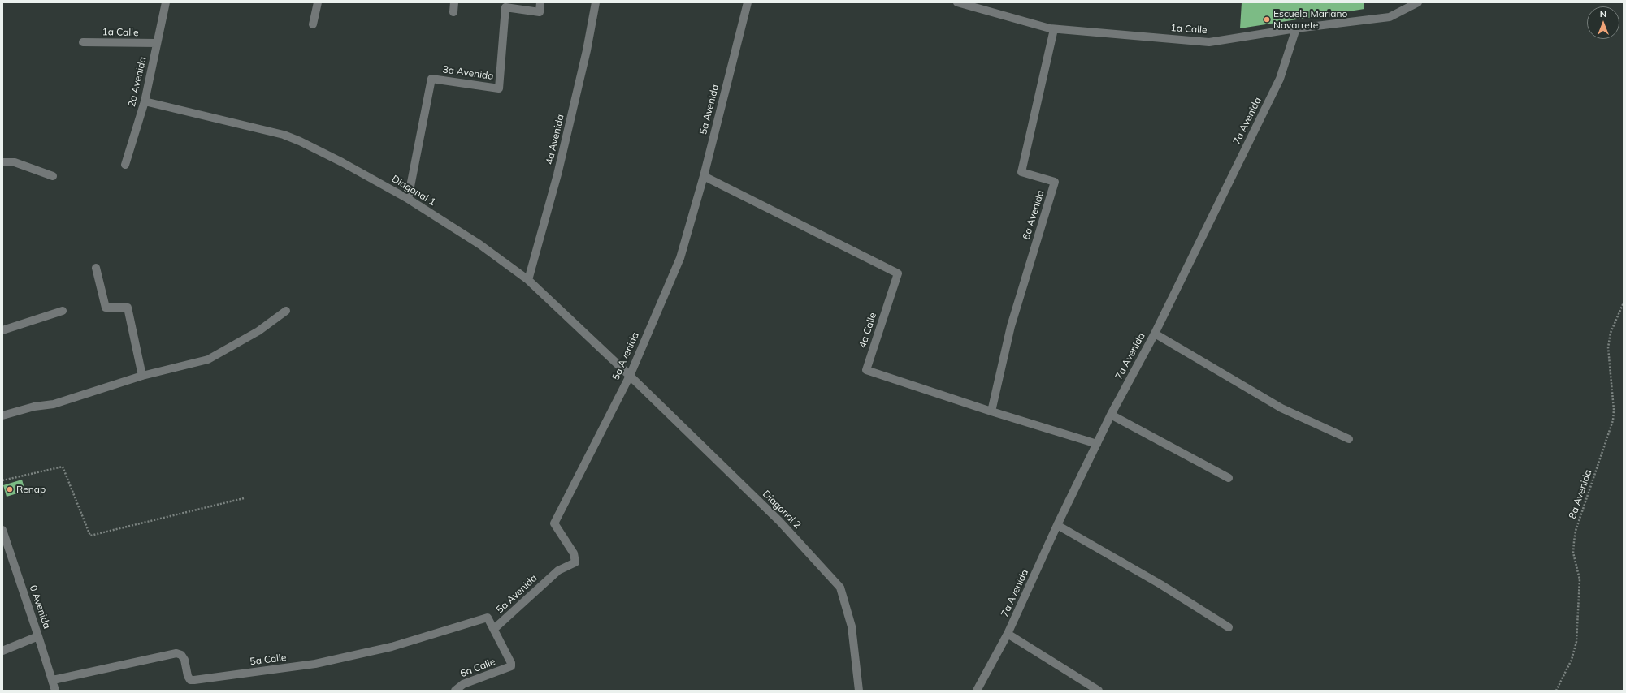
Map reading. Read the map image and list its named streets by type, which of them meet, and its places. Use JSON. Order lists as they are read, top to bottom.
{
  "streets": {
    "street": [
      "1a Calle",
      "3a Avenida",
      "2a Avenida",
      "5a Avenida",
      "7a Avenida",
      "4a Avenida",
      "Diagonal 1",
      "6a Avenida",
      "4a Calle",
      "Diagonal 2",
      "0 Avenida",
      "5a Calle",
      "6a Calle"
    ],
    "path": ["8a Avenida"]
  },
  "crossings": [
    ["1a Calle", "2a Avenida"],
    ["1a Calle", "7a Avenida"],
    ["1a Calle", "6a Avenida"],
    ["3a Avenida", "Diagonal 1"],
    ["2a Avenida", "Diagonal 1"],
    ["5a Avenida", "Diagonal 1"],
    ["5a Avenida", "4a Calle"],
    ["5a Avenida", "Diagonal 2"],
    ["5a Avenida", "5a Calle"],
    ["5a Avenida", "6a Calle"],
    ["7a Avenida", "4a Calle"],
    ["4a Avenida", "Diagonal 1"],
    ["Diagonal 1", "Diagonal 2"],
    ["6a Avenida", "4a Calle"],
    ["0 Avenida", "5a Calle"],
    ["5a Calle", "6a Calle"]
  ],
  "places": ["Escuela Mariano Navarrete", "Renap"],
  "north": "top"
}
